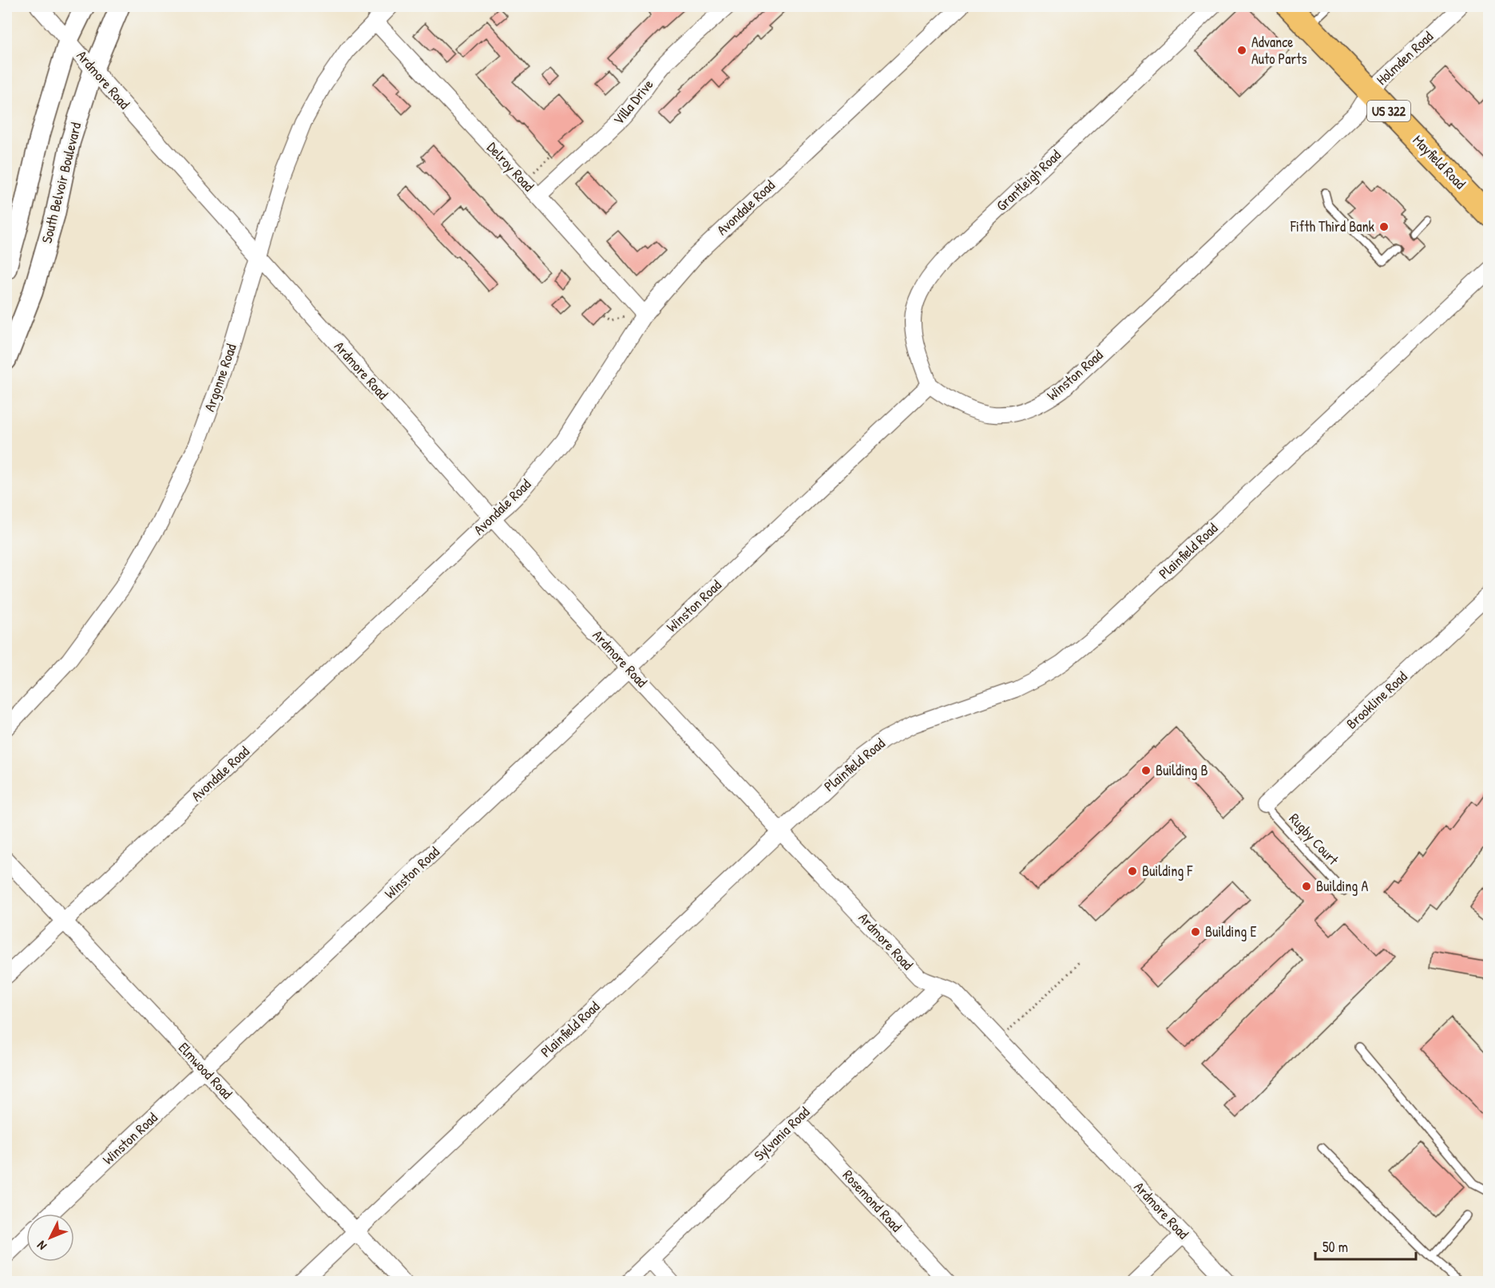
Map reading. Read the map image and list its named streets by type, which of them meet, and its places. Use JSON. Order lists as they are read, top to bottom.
{
  "streets": {
    "main road": ["US 322", "Mayfield Road"],
    "street": [
      "Holmden Road",
      "Ardmore Road",
      "Villa Drive",
      "Delroy Road",
      "Grantleigh Road",
      "South Belvoir Boulevard",
      "Avondale Road",
      "Winston Road",
      "Argonne Road",
      "Plainfield Road",
      "Brookline Road",
      "Elmwood Road",
      "Sylvania Road",
      "Rosemond Road"
    ],
    "lane": ["Rugby Court"]
  },
  "crossings": [
    ["Holmden Road", "Mayfield Road"],
    ["Holmden Road", "Winston Road"],
    ["Ardmore Road", "South Belvoir Boulevard"],
    ["Ardmore Road", "Avondale Road"],
    ["Ardmore Road", "Winston Road"],
    ["Ardmore Road", "Argonne Road"],
    ["Ardmore Road", "Plainfield Road"],
    ["Ardmore Road", "Sylvania Road"],
    ["Villa Drive", "Delroy Road"],
    ["Mayfield Road", "Winston Road"],
    ["Delroy Road", "Avondale Road"],
    ["Delroy Road", "Argonne Road"],
    ["Grantleigh Road", "Winston Road"],
    ["Avondale Road", "Elmwood Road"],
    ["Winston Road", "Elmwood Road"],
    ["Plainfield Road", "Elmwood Road"],
    ["Brookline Road", "Rugby Court"],
    ["Sylvania Road", "Rosemond Road"]
  ],
  "places": [
    "Advance Auto Parts",
    "Fifth Third Bank",
    "Building B",
    "Building F",
    "Building A",
    "Building E"
  ],
  "scale_bar": "50 m",
  "north": "bottom left"
}
